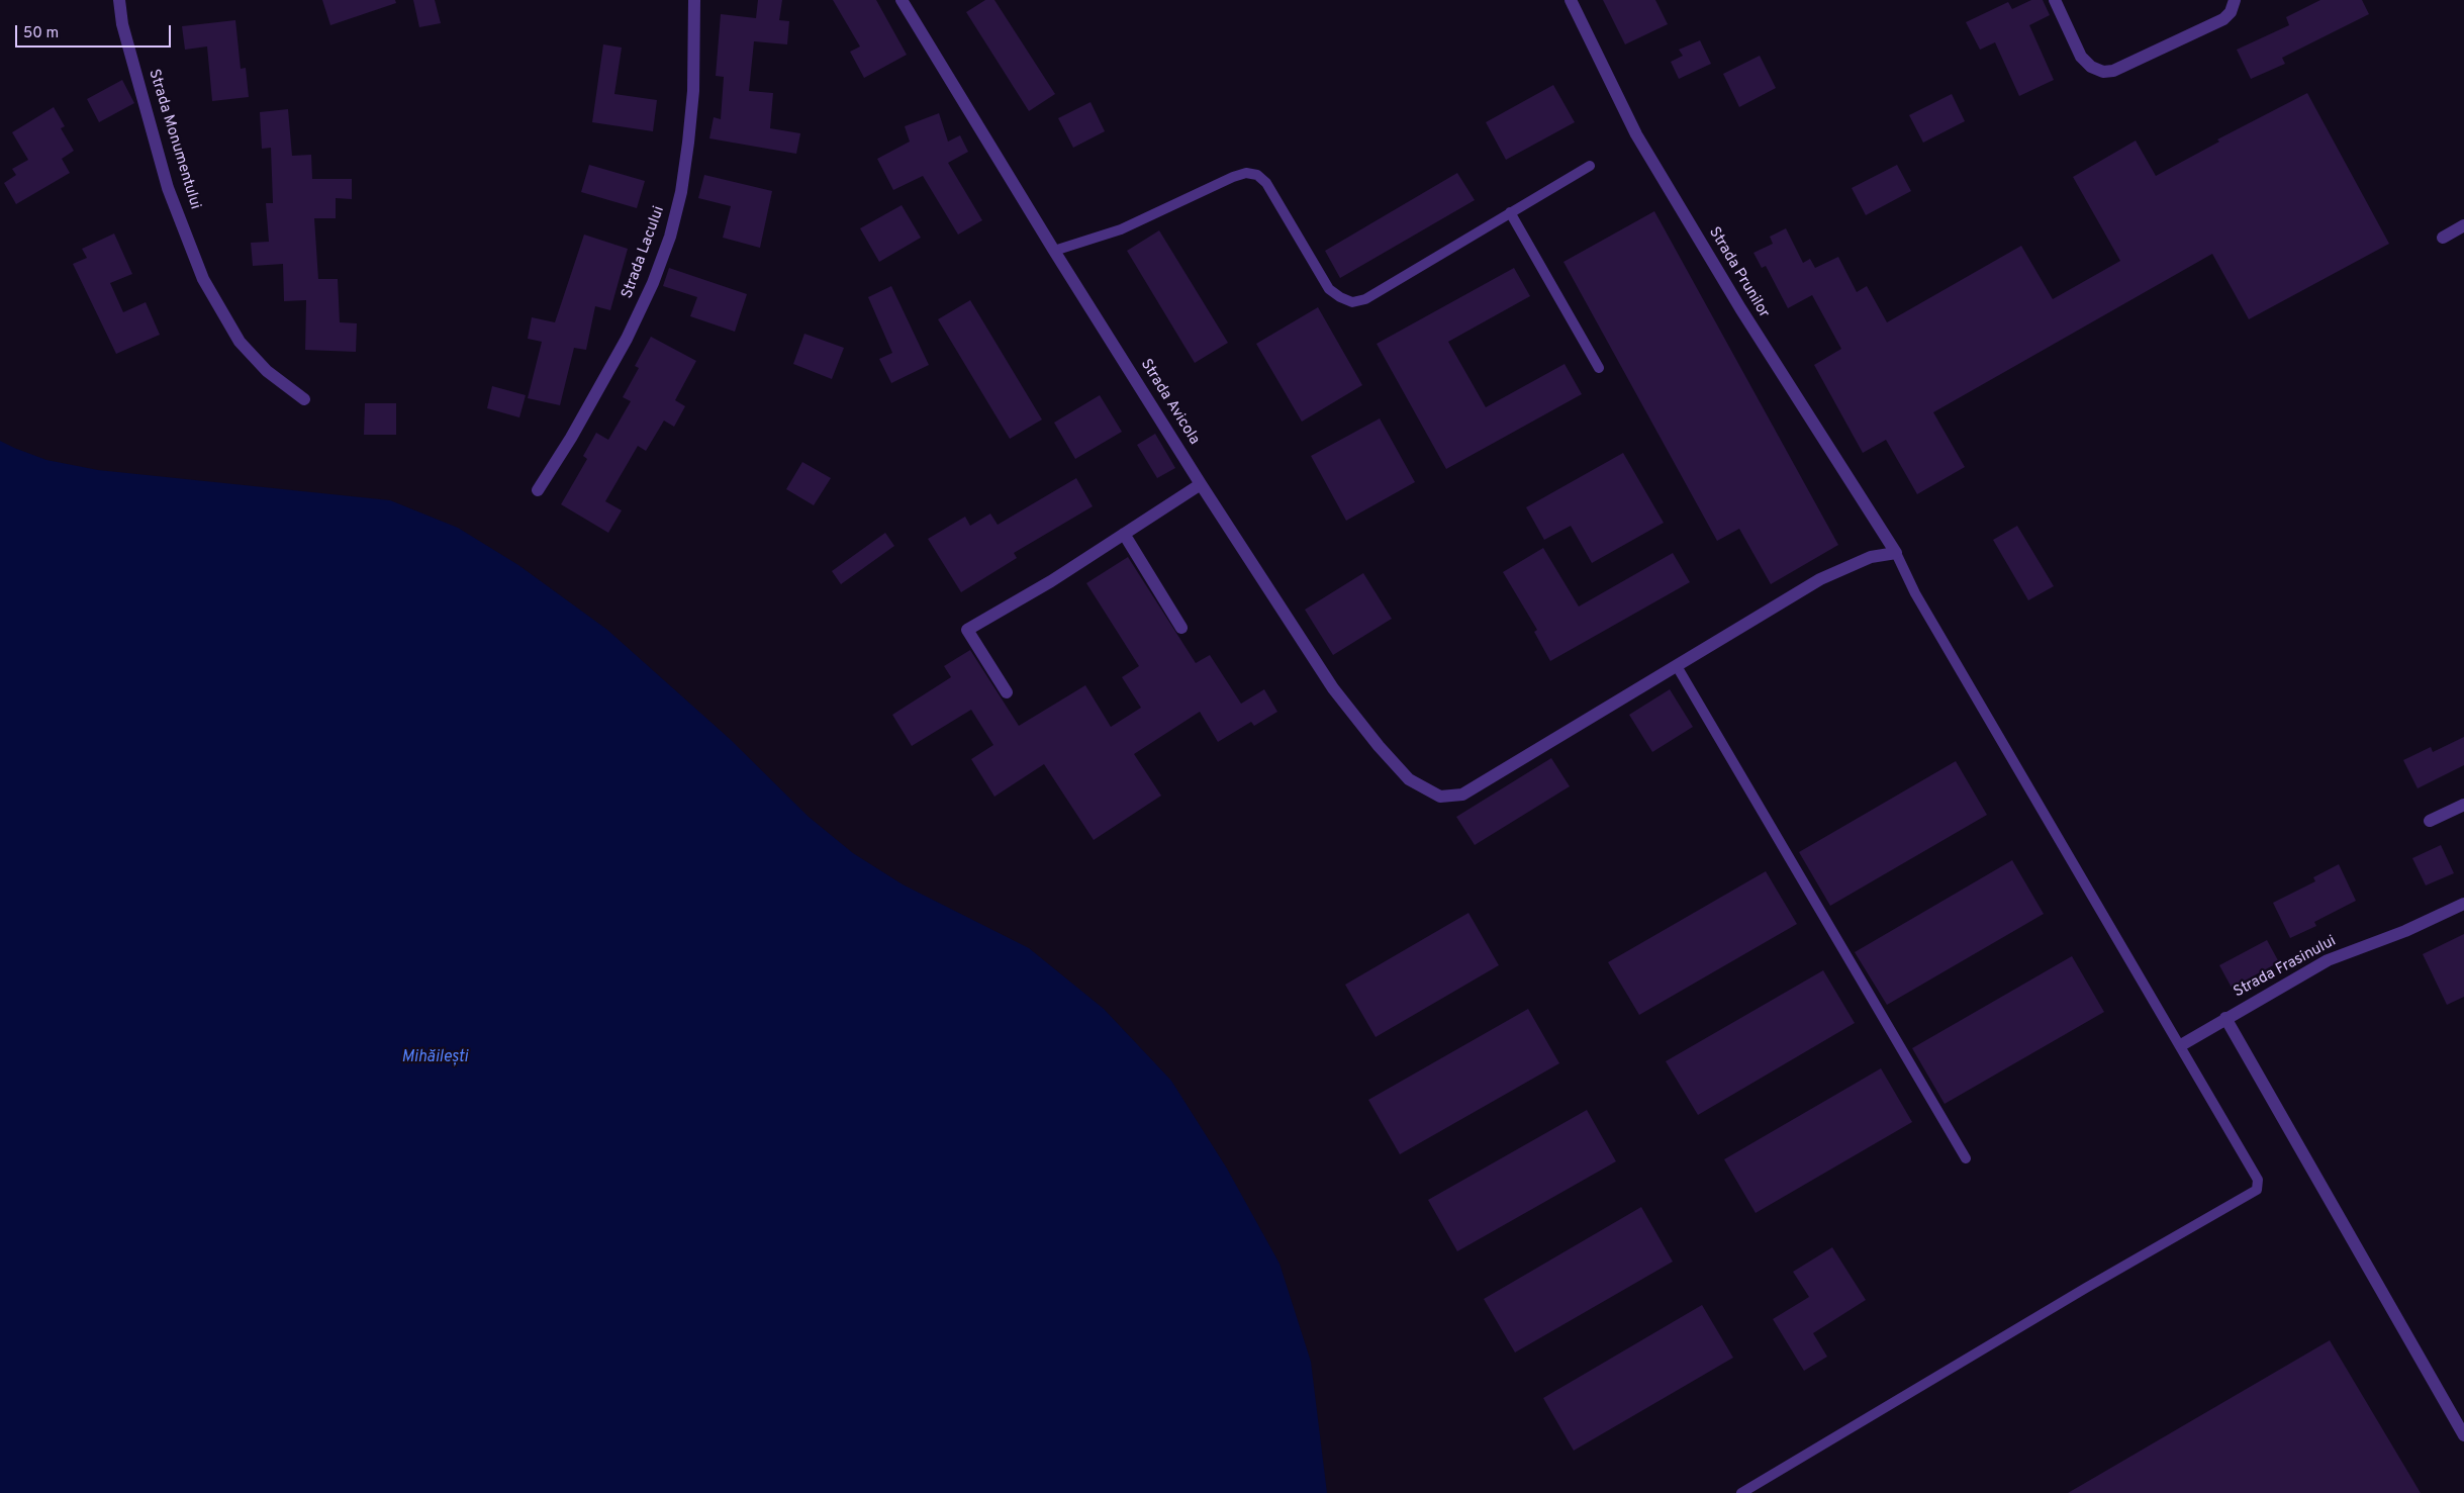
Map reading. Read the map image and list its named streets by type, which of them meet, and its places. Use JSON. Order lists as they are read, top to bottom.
{
  "streets": {
    "street": [
      "Strada Monumentului",
      "Strada Lacului",
      "Strada Prunilor",
      "Strada Avicola",
      "Strada Frasinului"
    ]
  },
  "water": ["Mihăilești"],
  "scale_bar": "50 m"
}
